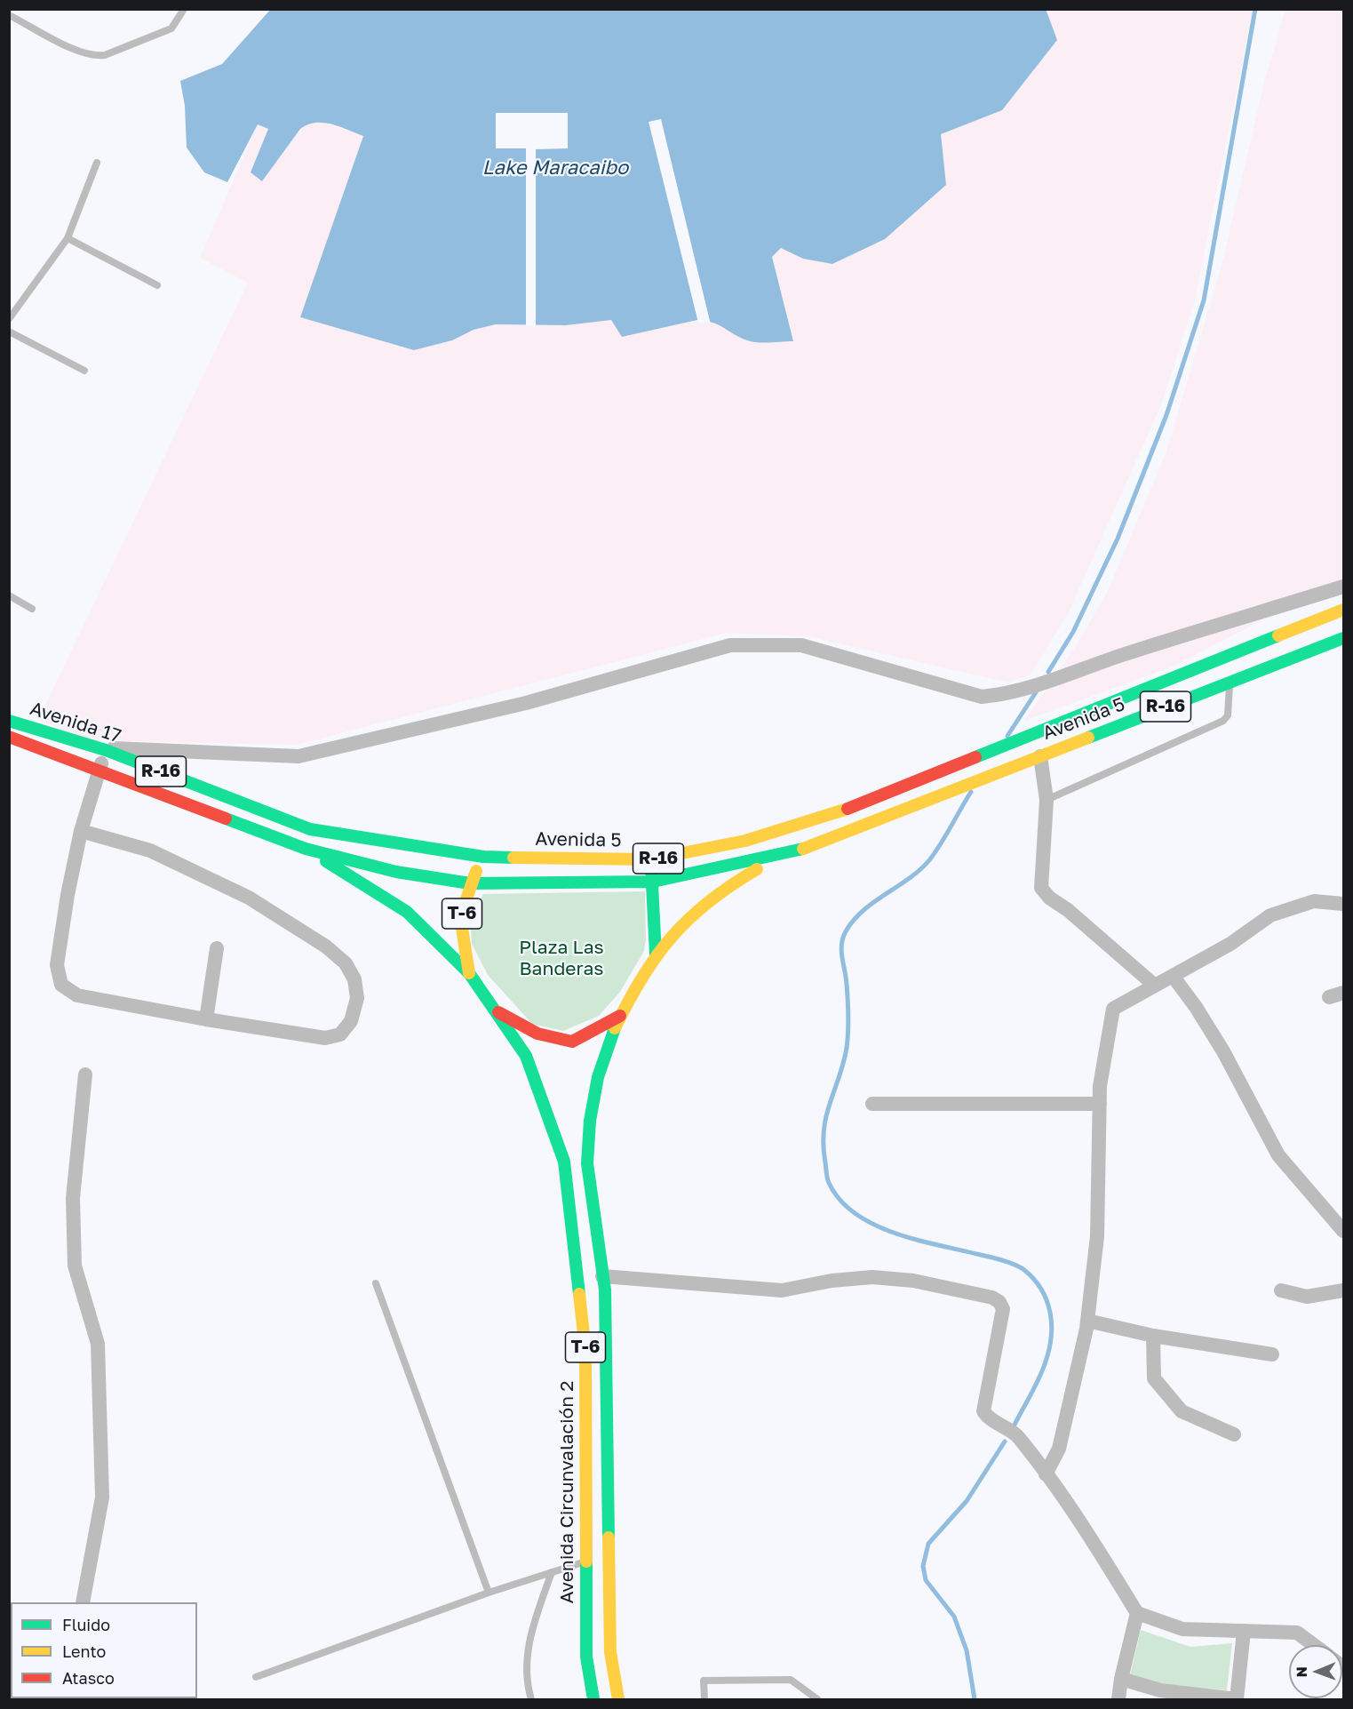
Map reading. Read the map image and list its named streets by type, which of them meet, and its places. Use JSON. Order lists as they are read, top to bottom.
{
  "streets": {
    "main road": [
      "R-16",
      "Avenida 5",
      "Avenida 17",
      "T-6",
      "Avenida Circunvalación 2"
    ]
  },
  "crossings": [
    ["R-16", "Avenida 5"],
    ["R-16", "Avenida 17"],
    ["R-16", "T-6"],
    ["R-16", "Avenida Circunvalación 2"],
    ["Avenida 5", "Avenida 17"],
    ["Avenida 5", "T-6"],
    ["Avenida 17", "Avenida Circunvalación 2"],
    ["T-6", "Avenida Circunvalación 2"]
  ],
  "water": ["Lake Maracaibo"],
  "parks": ["Plaza Las Banderas"],
  "legend": ["Fluido", "Lento", "Atasco"],
  "north": "left"
}
